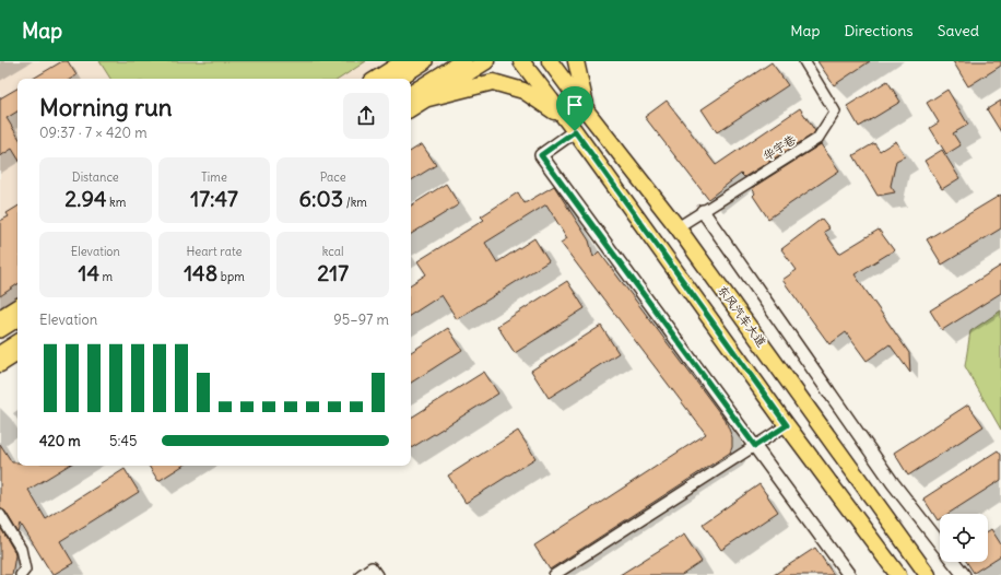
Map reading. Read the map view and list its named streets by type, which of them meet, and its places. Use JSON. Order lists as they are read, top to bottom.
{
  "streets": {
    "main road": ["东风汽车大道"],
    "street": ["华宇巷"]
  },
  "crossings": [
    ["华宇巷", "东风汽车大道"]
  ],
  "page": {
    "header": "Map",
    "nav": ["Map", "Directions", "Saved"],
    "heading": ["Morning run", "09:37 · 7 × 420 m"],
    "stats": [
      ["Distance", "2.94 km"],
      ["Time", "17:47"],
      ["Pace", "6:03 /km"],
      ["Elevation", "14 m"],
      ["Heart rate", "148 bpm"],
      ["kcal", "217"]
    ],
    "chart": ["Elevation", "95–97 m"],
    "list": [
      {
        "name": "420 m",
        "note": "5:45"
      }
    ]
  }
}
